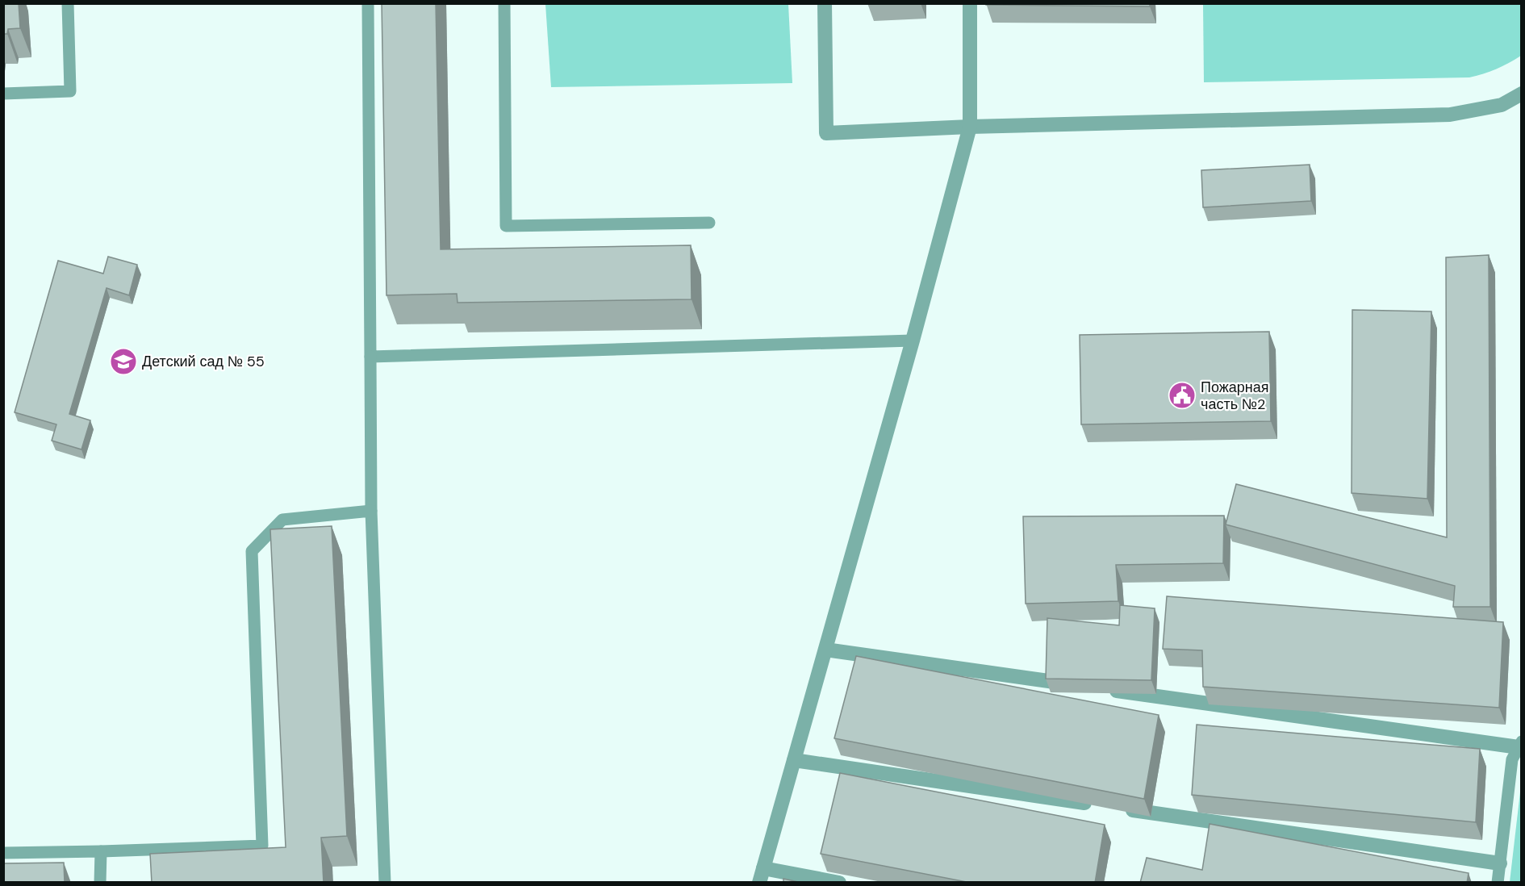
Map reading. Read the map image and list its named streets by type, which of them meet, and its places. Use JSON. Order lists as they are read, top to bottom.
{
  "places": {
    "school or university": ["Детский сад № 55"],
    "public building": ["Пожарная часть №2"]
  }
}
